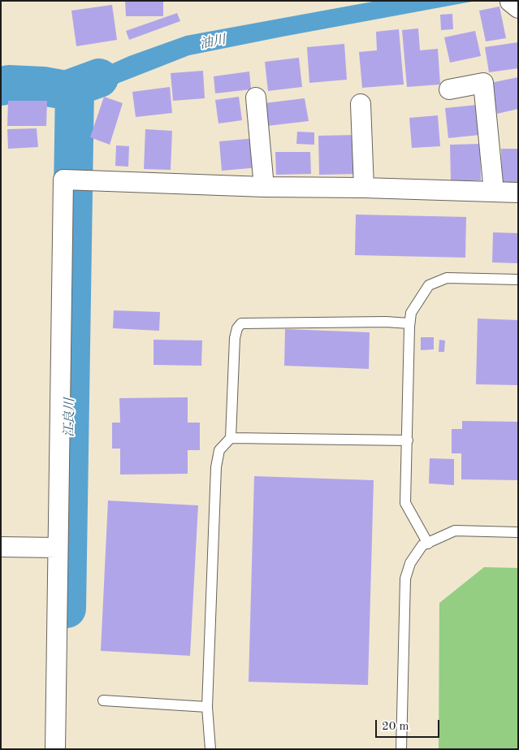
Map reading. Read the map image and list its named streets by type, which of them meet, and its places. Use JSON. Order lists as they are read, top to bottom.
{
  "water": ["油川", "江良川"],
  "scale_bar": "20 m"
}
